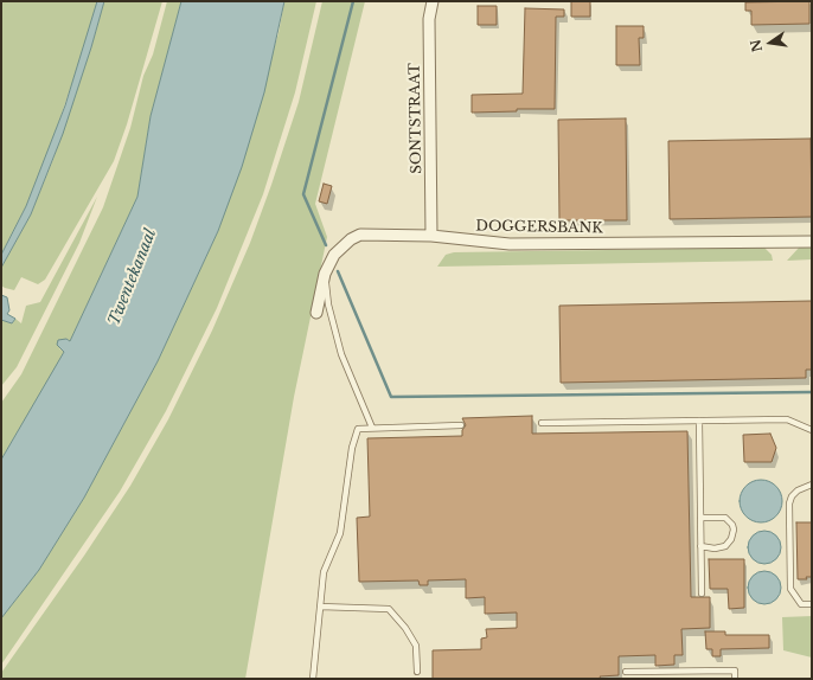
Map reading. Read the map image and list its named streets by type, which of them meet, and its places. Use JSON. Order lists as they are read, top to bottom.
{
  "streets": {
    "street": ["SONTSTRAAT", "DOGGERSBANK"]
  },
  "crossings": [
    ["SONTSTRAAT", "DOGGERSBANK"]
  ],
  "water": ["Twentekanaal"],
  "north": "left"
}
